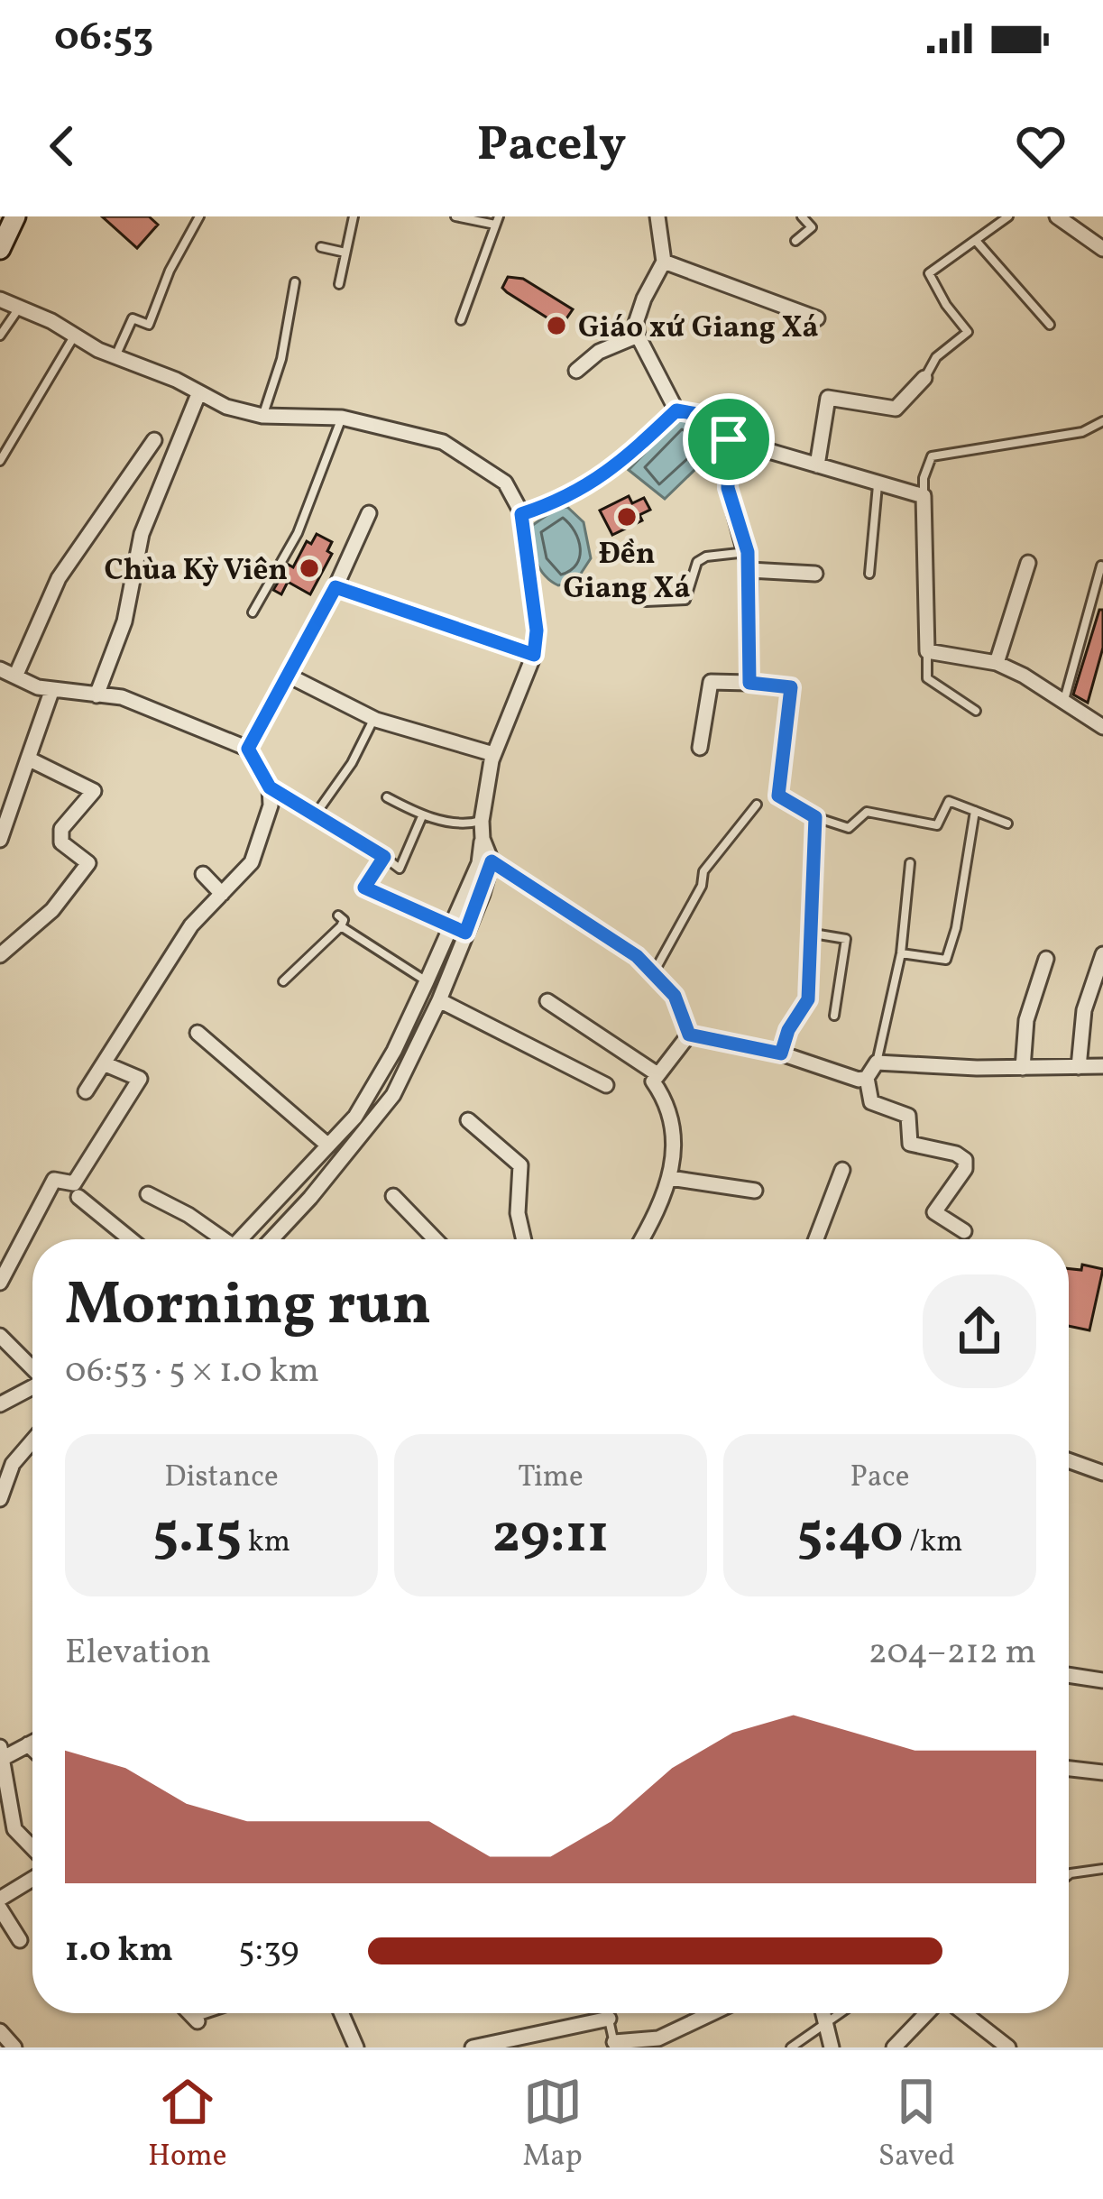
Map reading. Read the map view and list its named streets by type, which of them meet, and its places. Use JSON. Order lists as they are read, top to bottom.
{
  "places": ["Giáo xứ Giang Xá", "Đền Giang Xá", "Chùa Kỳ Viên"],
  "page": {
    "status": "06:53",
    "header": "Pacely",
    "heading": ["Morning run", "06:53 · 5 × 1.0 km"],
    "stats": [
      ["Distance", "5.15 km"],
      ["Time", "29:11"],
      ["Pace", "5:40 /km"]
    ],
    "chart": ["Elevation", "204–212 m"],
    "list": [
      {
        "name": "1.0 km",
        "note": "5:39"
      }
    ],
    "tabs": ["Home", "Map", "Saved"]
  }
}
